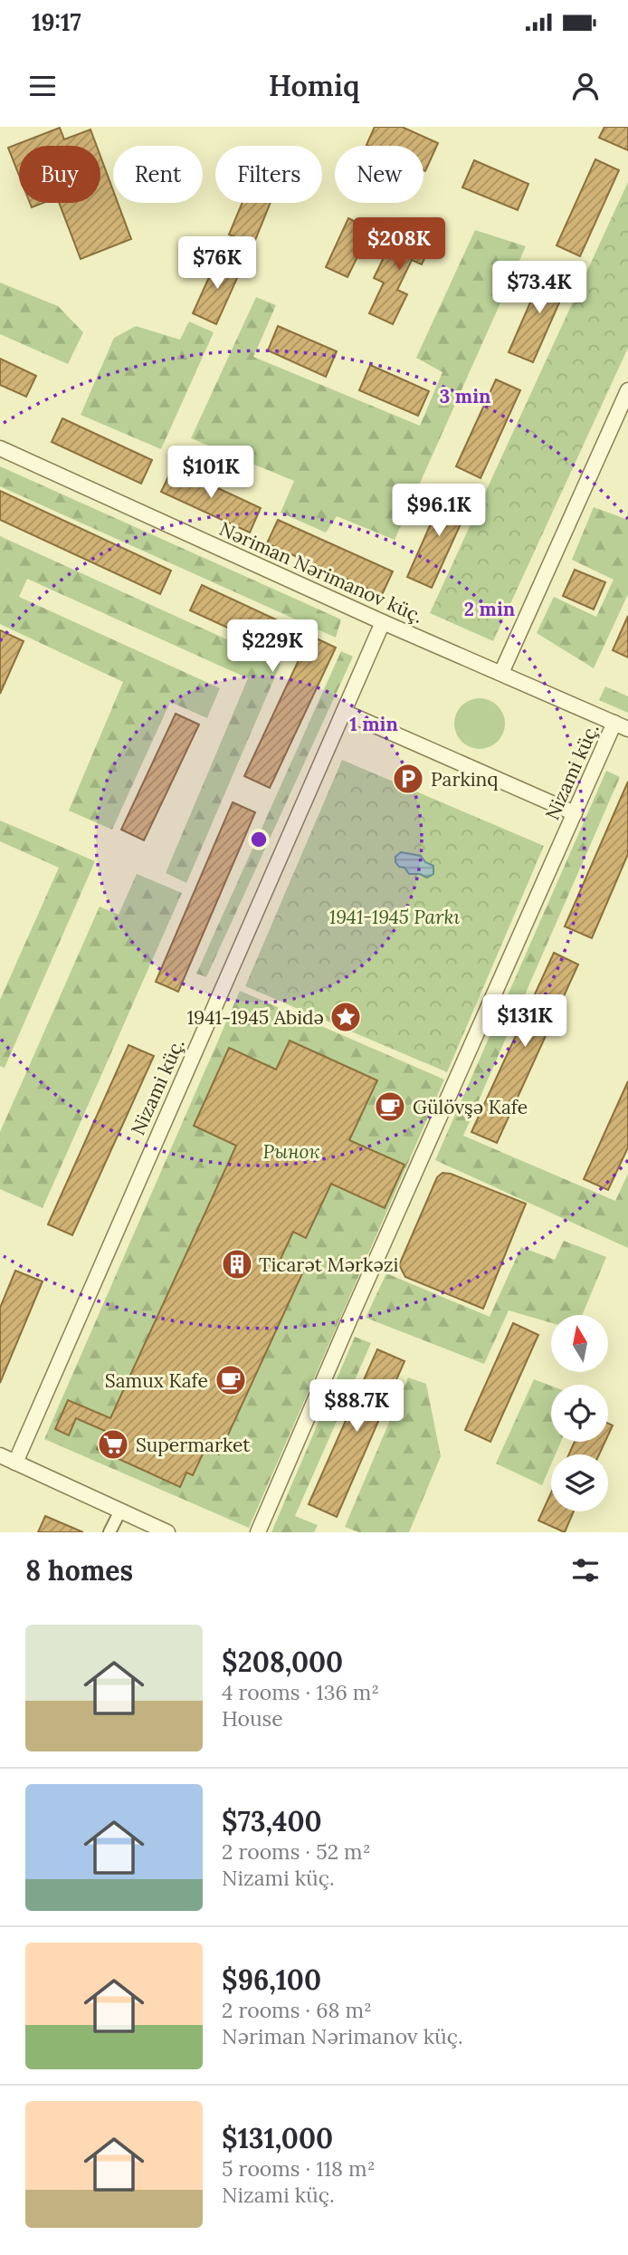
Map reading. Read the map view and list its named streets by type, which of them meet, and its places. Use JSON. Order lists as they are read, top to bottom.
{
  "streets": {
    "street": ["Nəriman Nərimanov küç.", "Nizami küç."]
  },
  "crossings": [
    ["Nəriman Nərimanov küç.", "Nizami küç."]
  ],
  "parks": ["1941-1945 Parkı", "Рынок"],
  "places": {
    "parking": ["Parkinq"],
    "place": ["1941-1945 Abidə"],
    "cafe": ["Gülövşə Kafe", "Samux Kafe"],
    "building": ["Ticarət Mərkəzi"],
    "supermarket": ["Supermarket"]
  },
  "north": "top",
  "page": {
    "status": "19:17",
    "header": "Homiq",
    "chip": [
      "Buy",
      "Rent",
      "Filters",
      "New"
    ],
    "price": [
      "$208K",
      "$76K",
      "$73.4K",
      "$101K",
      "$96.1K",
      "$229K",
      "$131K",
      "$88.7K"
    ],
    "heading": "8 homes",
    "list": [
      {
        "name": "$208,000",
        "note": "4 rooms · 136 m² · House"
      },
      {
        "name": "$73,400",
        "note": "2 rooms · 52 m² · Nizami küç."
      },
      {
        "name": "$96,100",
        "note": "2 rooms · 68 m² · Nəriman Nərimanov küç."
      },
      {
        "name": "$131,000",
        "note": "5 rooms · 118 m² · Nizami küç."
      }
    ]
  },
  "rings": ["3 min", "2 min", "1 min"]
}
